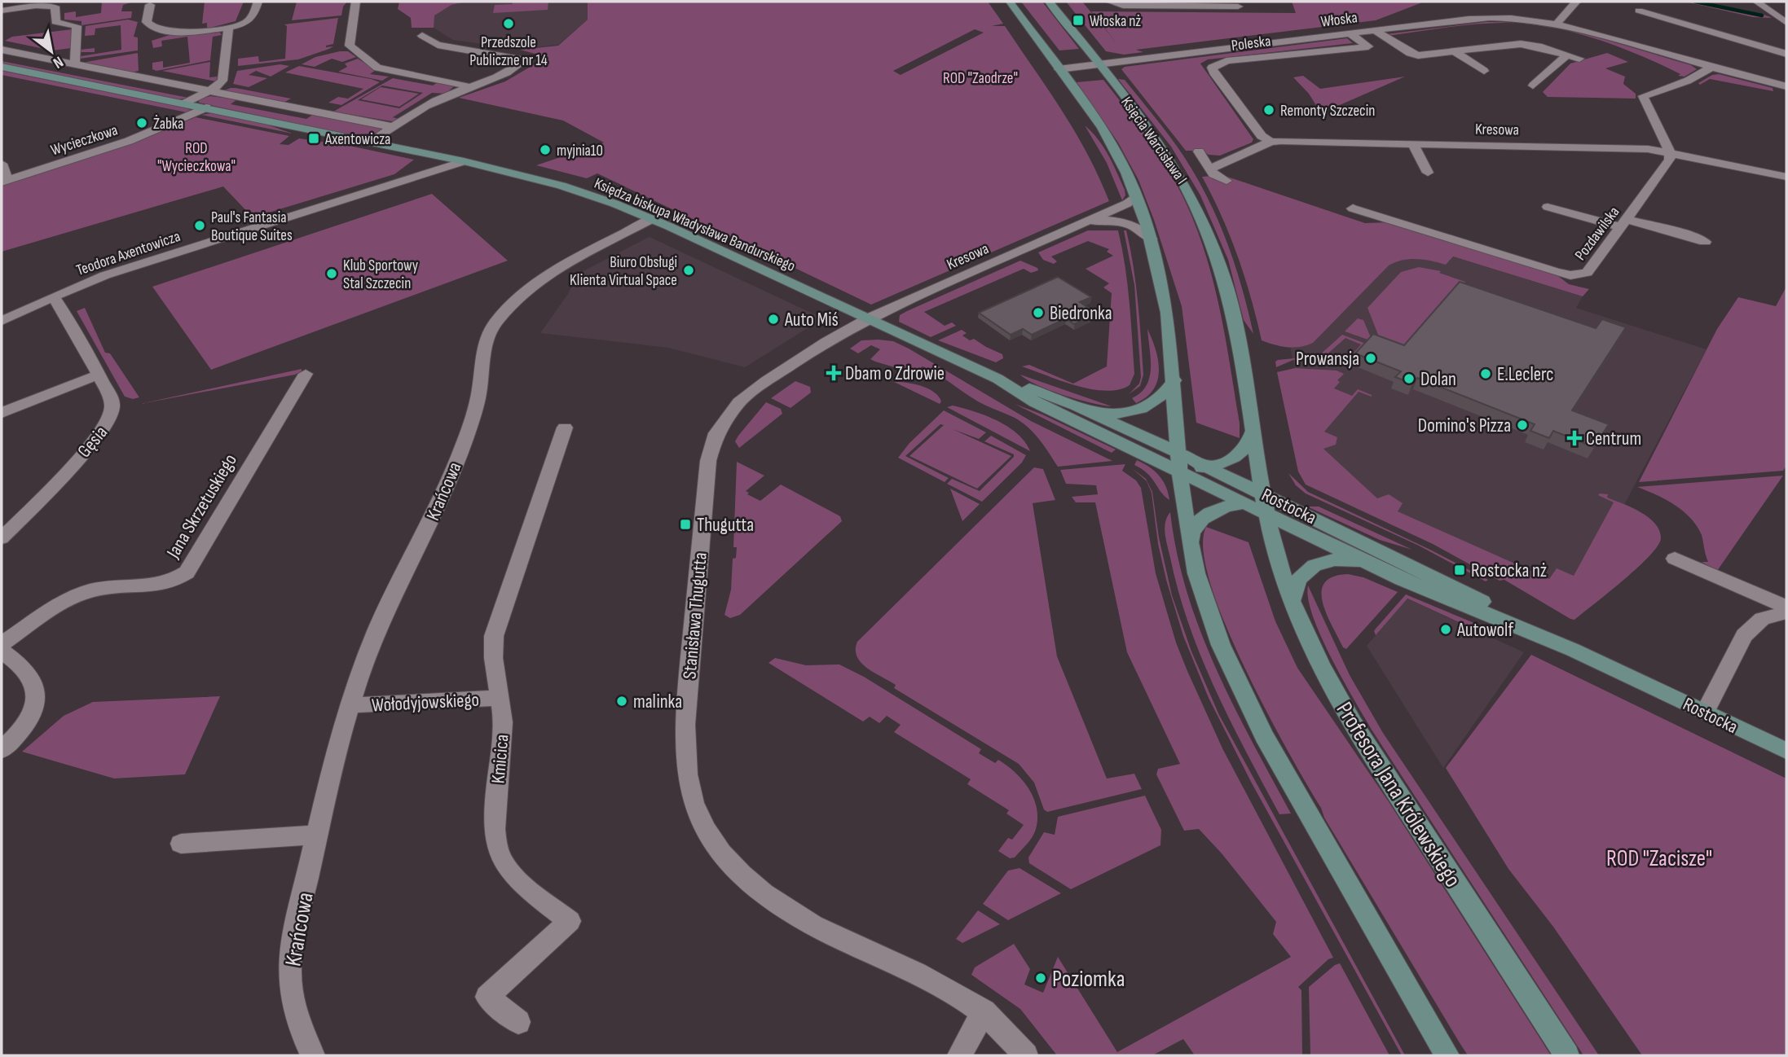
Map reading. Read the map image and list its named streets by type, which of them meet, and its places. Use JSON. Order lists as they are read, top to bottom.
{
  "streets": {
    "street": [
      "Włoska",
      "Poleska",
      "Kresowa",
      "Wycieczkowa",
      "Księcia Warcisława I",
      "Księdza biskupa Władysława Bandurskiego",
      "Pozdawilska",
      "Teodora Axentowicza",
      "Gęsia",
      "Krańcowa",
      "Jana Skrzetuskiego",
      "Rostocka",
      "Stanisława Thugutta",
      "Wołodyjowskiego",
      "Kmicica",
      "Profesora Jana Królewskiego"
    ]
  },
  "crossings": [
    ["Włoska", "Poleska"],
    ["Włoska", "Księcia Warcisława I"],
    ["Poleska", "Kresowa"],
    ["Kresowa", "Księcia Warcisława I"],
    ["Kresowa", "Księdza biskupa Władysława Bandurskiego"],
    ["Kresowa", "Pozdawilska"],
    ["Kresowa", "Rostocka"],
    ["Kresowa", "Stanisława Thugutta"],
    ["Wycieczkowa", "Księdza biskupa Władysława Bandurskiego"],
    ["Księcia Warcisława I", "Rostocka"],
    ["Księcia Warcisława I", "Profesora Jana Królewskiego"],
    ["Księdza biskupa Władysława Bandurskiego", "Teodora Axentowicza"],
    ["Księdza biskupa Władysława Bandurskiego", "Krańcowa"],
    ["Księdza biskupa Władysława Bandurskiego", "Rostocka"],
    ["Księdza biskupa Władysława Bandurskiego", "Stanisława Thugutta"],
    ["Teodora Axentowicza", "Gęsia"],
    ["Krańcowa", "Wołodyjowskiego"],
    ["Rostocka", "Stanisława Thugutta"],
    ["Rostocka", "Profesora Jana Królewskiego"],
    ["Wołodyjowskiego", "Kmicica"]
  ],
  "parks": ["ROD \"Zaodrze\"", "ROD \"Wycieczkowa\"", "ROD \"Zacisze\""],
  "places": {
    "transit": [
      "Włoska nż",
      "Axentowicza",
      "Thugutta",
      "Rostocka nż"
    ],
    "other": [
      "Przedszole Publiczne nr 14",
      "Remonty Szczecin",
      "Żabka",
      "myjnia10",
      "Paul's Fantasia Boutique Suites",
      "Biuro Obsługi Klienta Virtual Space",
      "Klub Sportowy Stal Szczecin",
      "Biedronka",
      "Auto Miś",
      "Prowansja",
      "E.Leclerc",
      "Dolan",
      "Domino's Pizza",
      "Autowolf",
      "malinka",
      "Poziomka"
    ],
    "health": ["Dbam o Zdrowie", "Centrum"]
  },
  "north": "bottom right"
}
